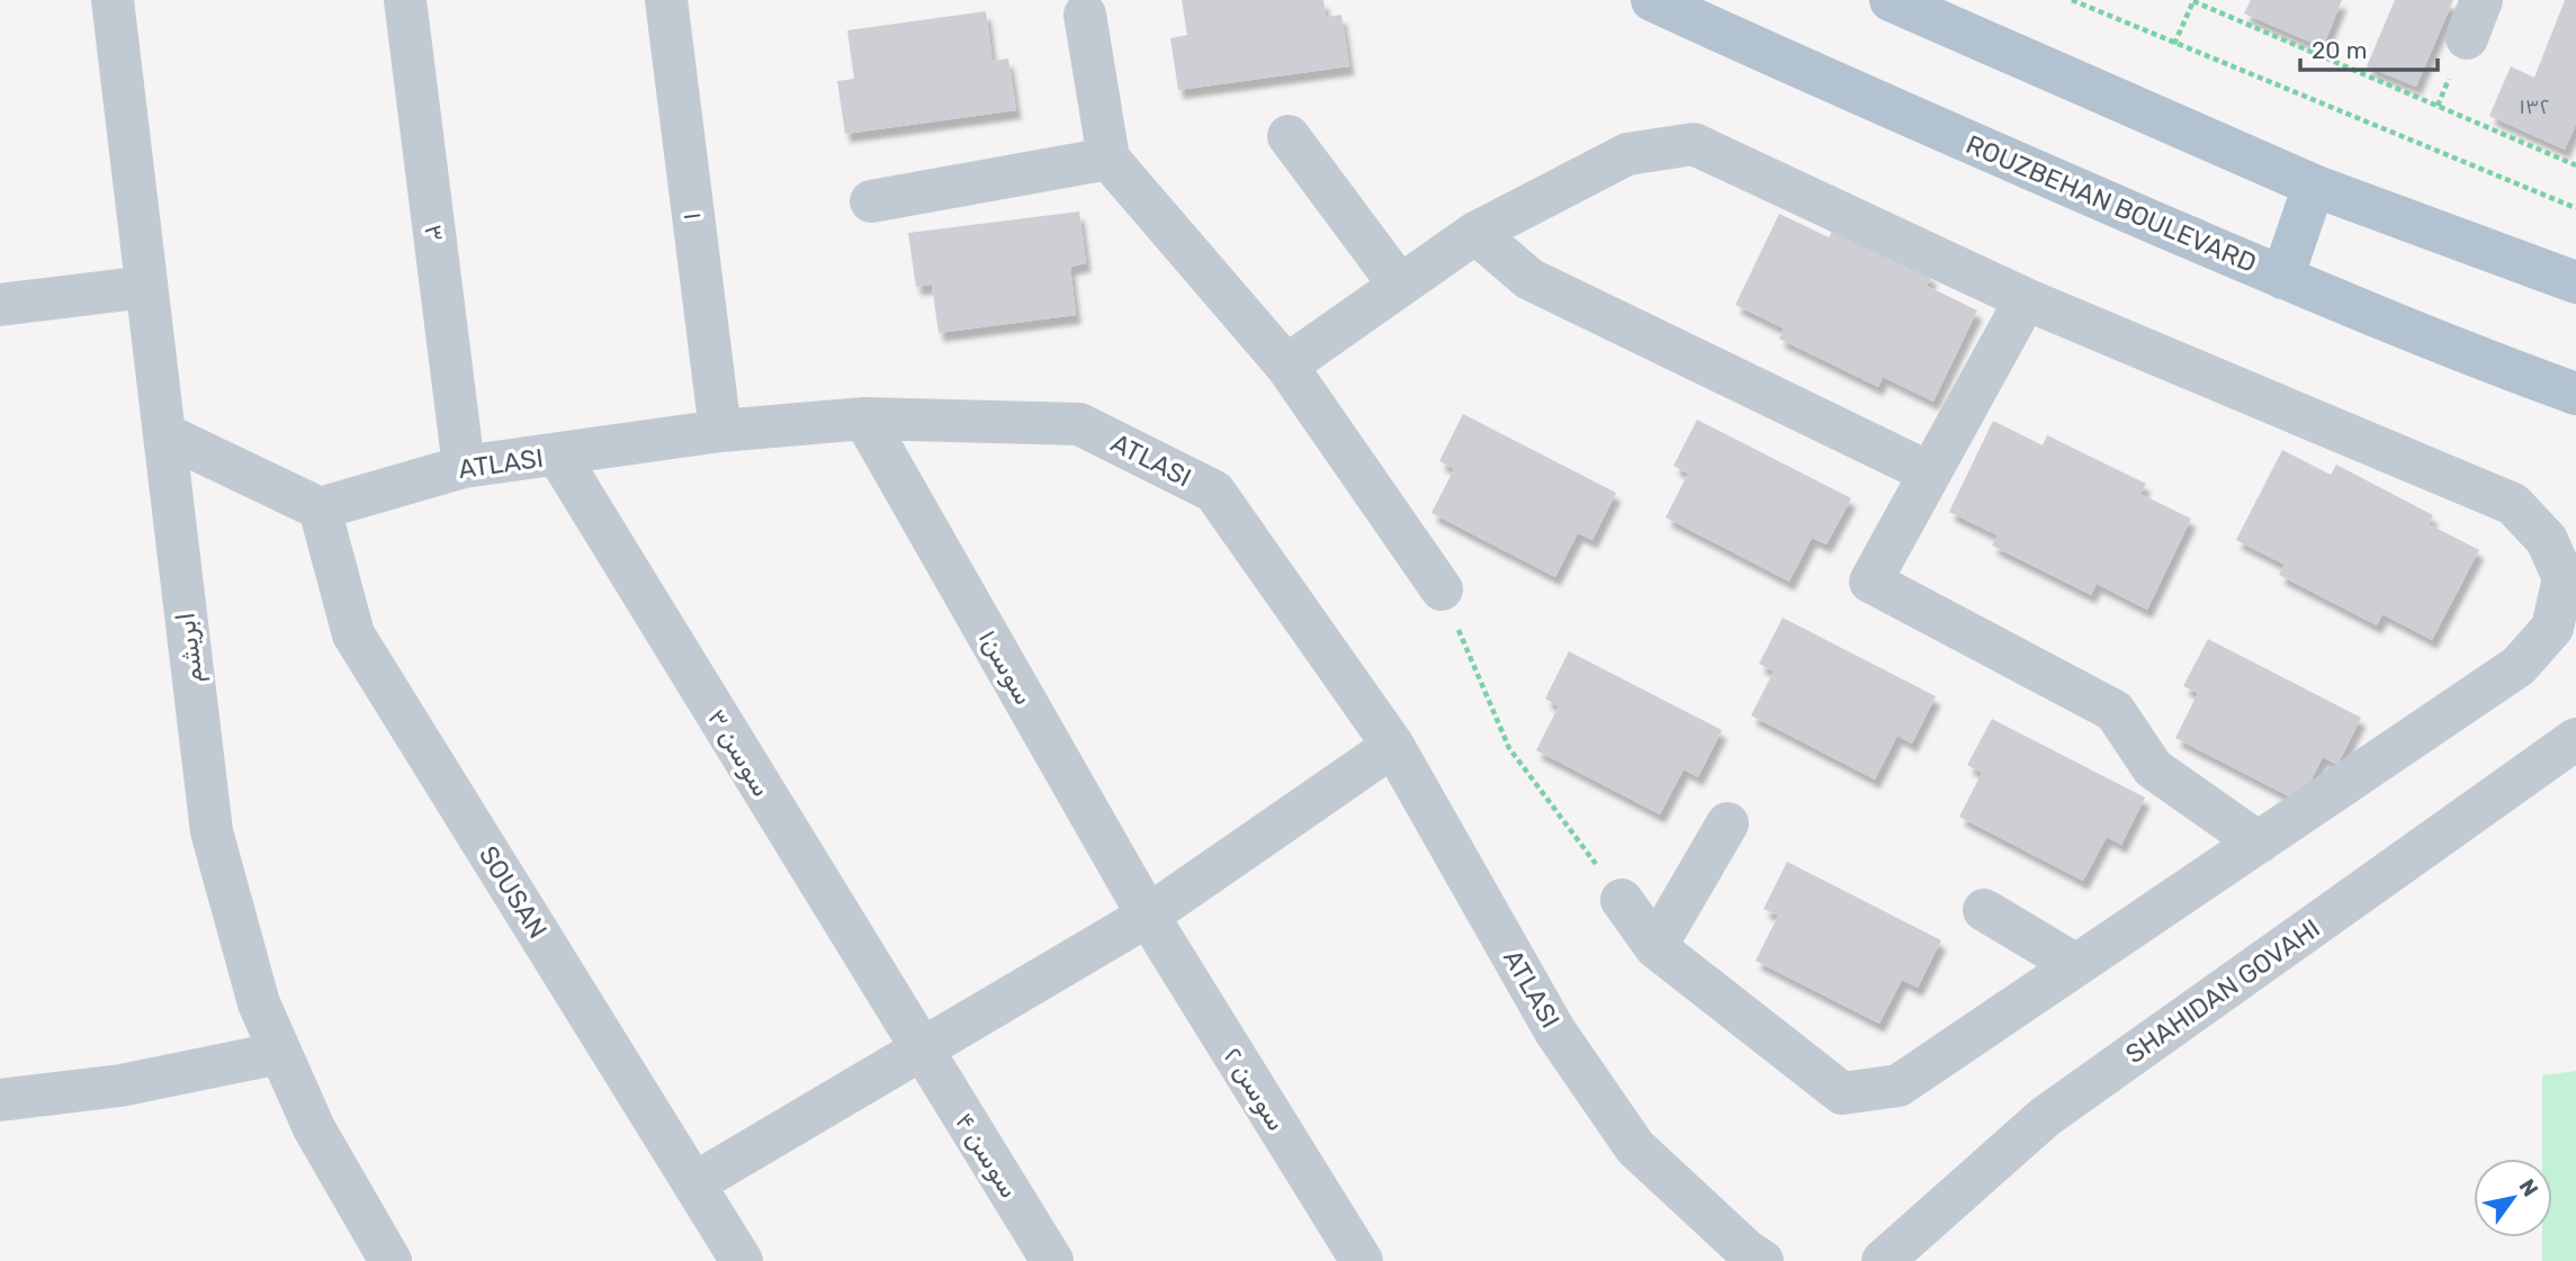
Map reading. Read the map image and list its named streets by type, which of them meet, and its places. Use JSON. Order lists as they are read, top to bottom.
{
  "streets": {
    "main road": ["ROUZBEHAN BOULEVARD"],
    "street": [
      "۱",
      "۳",
      "ATLASI",
      "ابریشم",
      "سوسن۱",
      "سوسن ۳",
      "SOUSAN",
      "SHAHIDAN GOVAHI",
      "سوسن ۲",
      "سوسن ۴"
    ]
  },
  "crossings": [
    ["۱", "ATLASI"],
    ["۳", "ATLASI"],
    ["ATLASI", "سوسن۱"],
    ["ATLASI", "سوسن ۳"],
    ["ATLASI", "SOUSAN"],
    ["سوسن۱", "سوسن ۲"],
    ["سوسن ۳", "سوسن ۴"]
  ],
  "house_numbers": ["۱۳۲"],
  "scale_bar": "20 m",
  "north": "top right"
}
